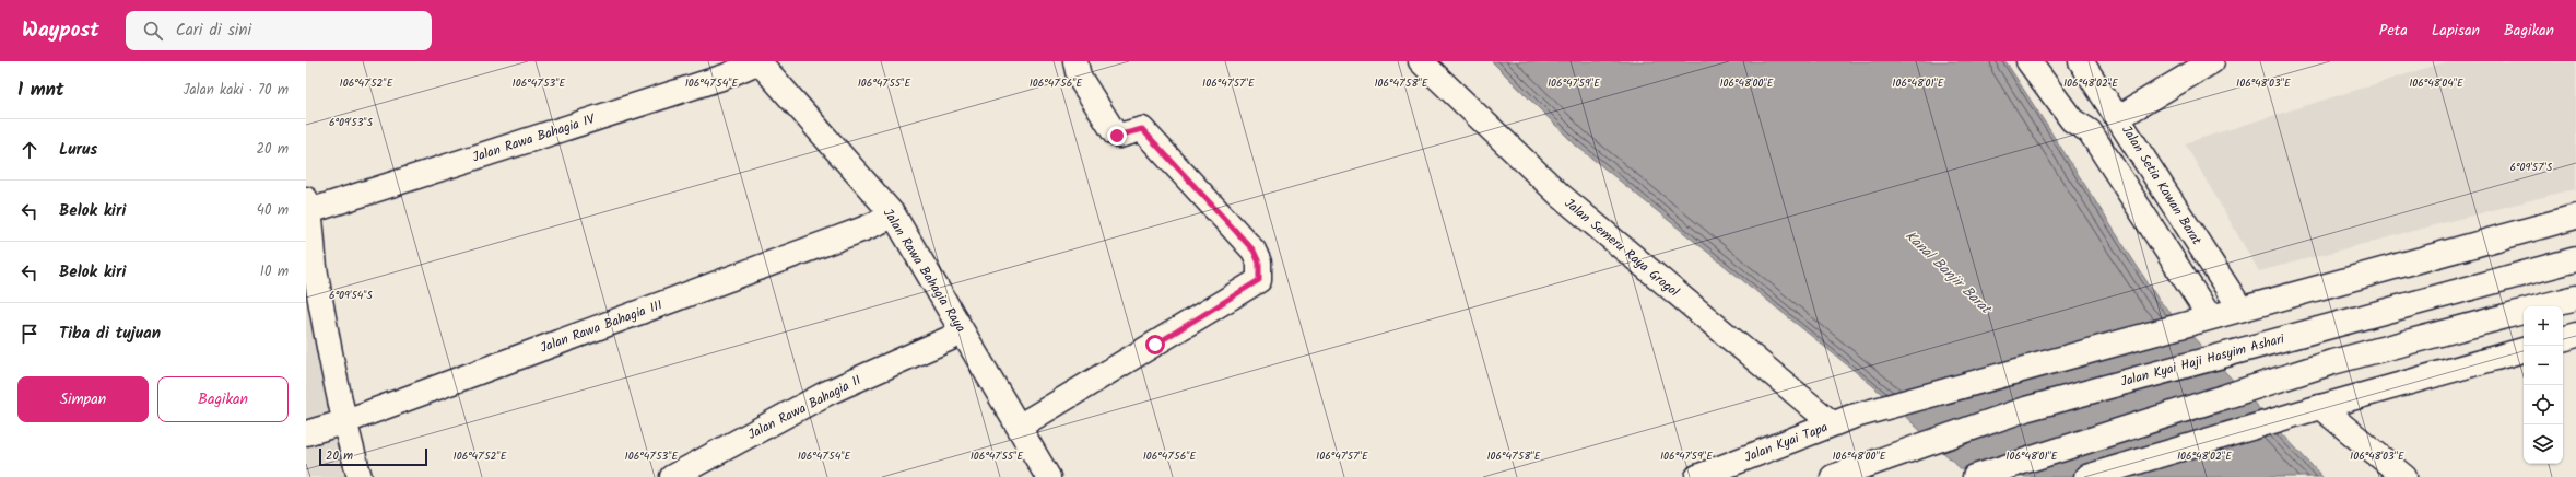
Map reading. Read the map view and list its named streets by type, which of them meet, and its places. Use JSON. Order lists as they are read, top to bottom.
{
  "streets": {
    "street": [
      "Jalan Rawa Bahagia IV",
      "Jalan Setia Kawan Barat",
      "Jalan Semeru Raya Grogol",
      "Jalan Rawa Bahagia Raya",
      "Jalan Rawa Bahagia III",
      "Jalan Kyai Haji Hasyim Ashari",
      "Jalan Rawa Bahagia II",
      "Jalan Kyai Tapa"
    ]
  },
  "crossings": [
    ["Jalan Rawa Bahagia IV", "Jalan Rawa Bahagia Raya"],
    ["Jalan Semeru Raya Grogol", "Jalan Kyai Tapa"],
    ["Jalan Rawa Bahagia Raya", "Jalan Rawa Bahagia III"],
    ["Jalan Rawa Bahagia Raya", "Jalan Rawa Bahagia II"]
  ],
  "water": ["Kanal Banjir Barat"],
  "scale_bar": "20 m",
  "page": {
    "header": "Waypost",
    "search": "Cari di sini",
    "nav": ["Peta", "Lapisan", "Bagikan"],
    "heading": ["1 mnt", "Jalan kaki · 70 m"],
    "list": [
      ["Lurus", "20 m"],
      ["Belok kiri", "40 m"],
      ["Belok kiri", "10 m"],
      "Tiba di tujuan"
    ],
    "map_buttons": ["+", "−"],
    "buttons": ["Simpan", "Bagikan"],
    "scale": "20 m"
  },
  "coordinates": [
    "106°47'52\"E",
    "106°47'53\"E",
    "106°47'54\"E",
    "106°47'55\"E",
    "106°47'56\"E",
    "106°47'57\"E",
    "106°47'58\"E",
    "106°47'59\"E",
    "106°48'00\"E",
    "106°48'01\"E",
    "106°48'02\"E",
    "106°48'03\"E",
    "106°48'04\"E",
    "6°09'53\"S",
    "6°09'57\"S",
    "6°09'54\"S"
  ]
}
